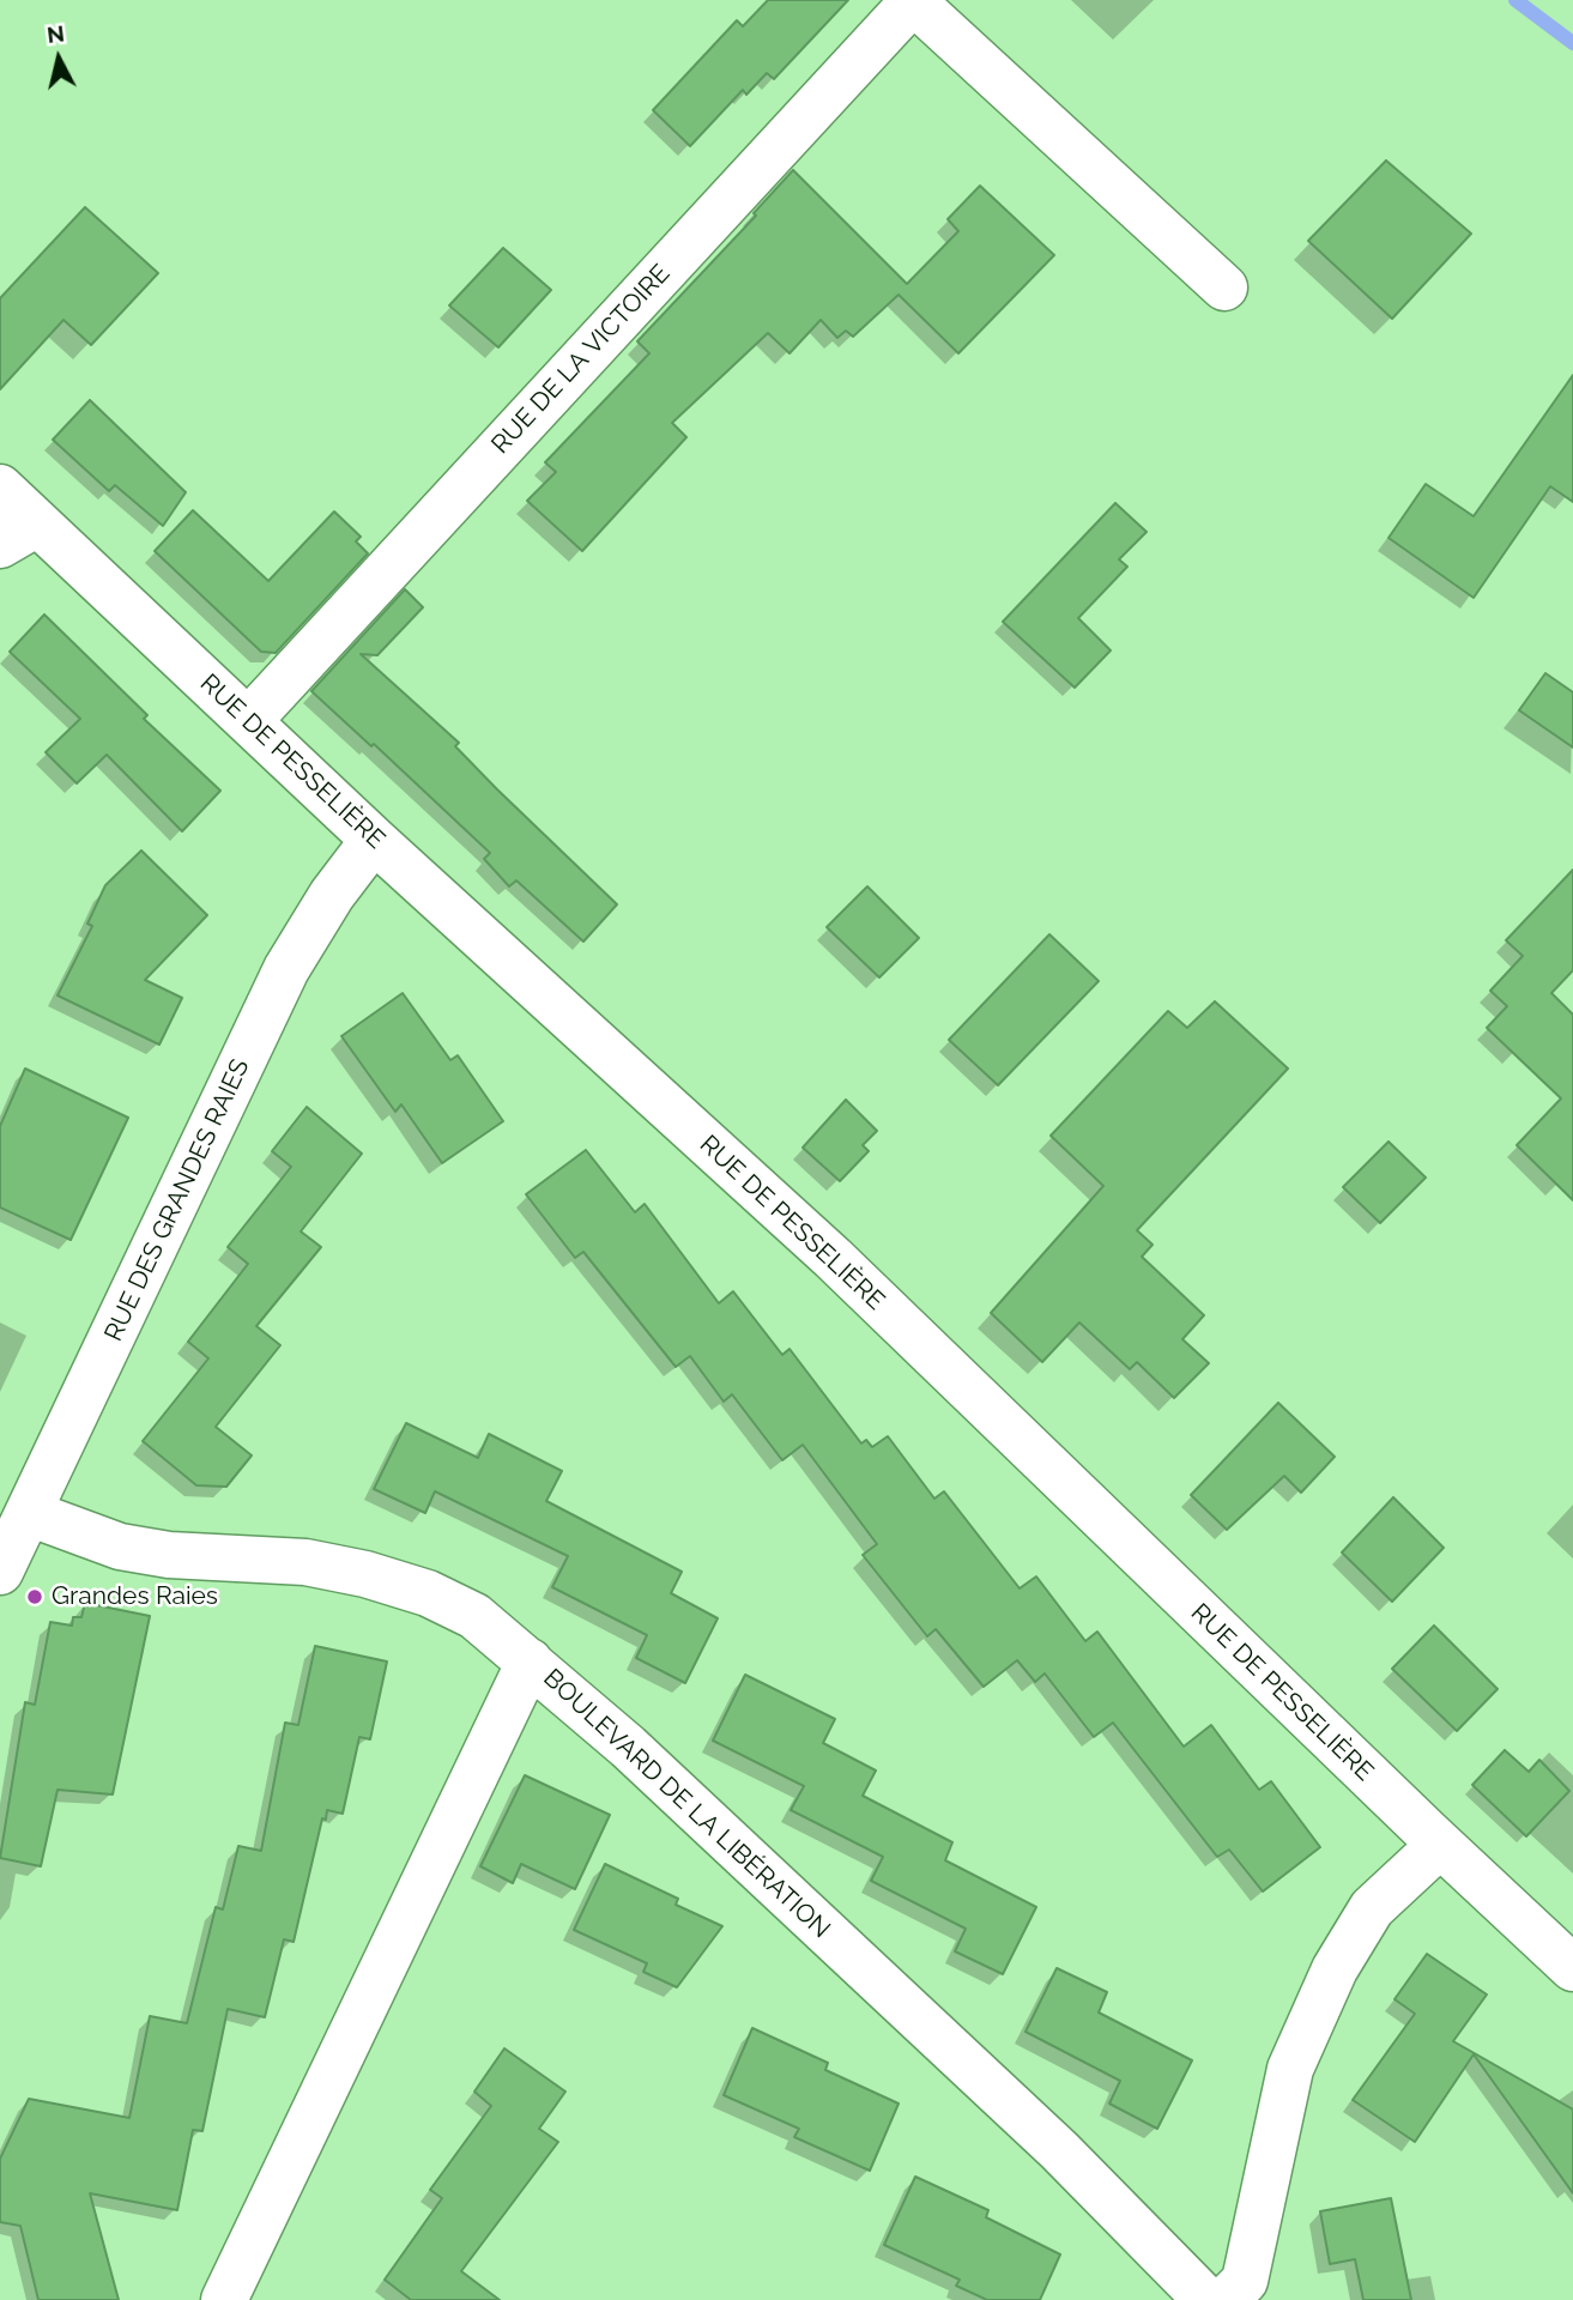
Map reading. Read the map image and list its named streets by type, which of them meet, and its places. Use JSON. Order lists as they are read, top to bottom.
{
  "streets": {
    "street": [
      "RUE DE LA VICTOIRE",
      "RUE DE PESSELIÈRE",
      "RUE DES GRANDES RAIES",
      "BOULEVARD DE LA LIBÉRATION"
    ]
  },
  "crossings": [
    ["RUE DE LA VICTOIRE", "RUE DE PESSELIÈRE"],
    ["RUE DE PESSELIÈRE", "RUE DES GRANDES RAIES"]
  ],
  "places": ["Grandes Raies"],
  "north": "top"
}
